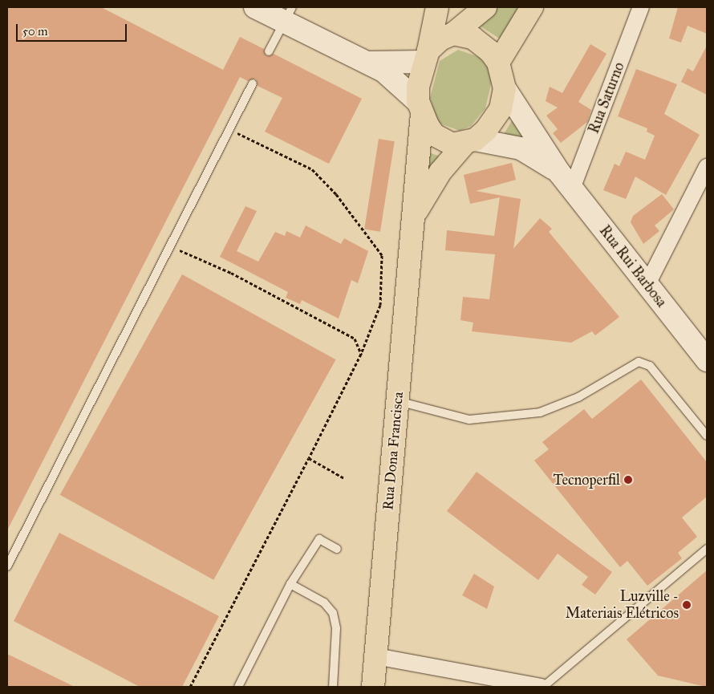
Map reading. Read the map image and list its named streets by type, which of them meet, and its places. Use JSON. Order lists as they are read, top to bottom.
{
  "streets": {
    "main road": ["Rua Rui Barbosa", "Rua Dona Francisca"],
    "street": ["Rua Saturno"]
  },
  "crossings": [
    ["Rua Saturno", "Rua Rui Barbosa"],
    ["Rua Rui Barbosa", "Rua Dona Francisca"]
  ],
  "places": ["Tecnoperfil", "Luzville - Materiais Elétricos"],
  "scale_bar": "50 m"
}
